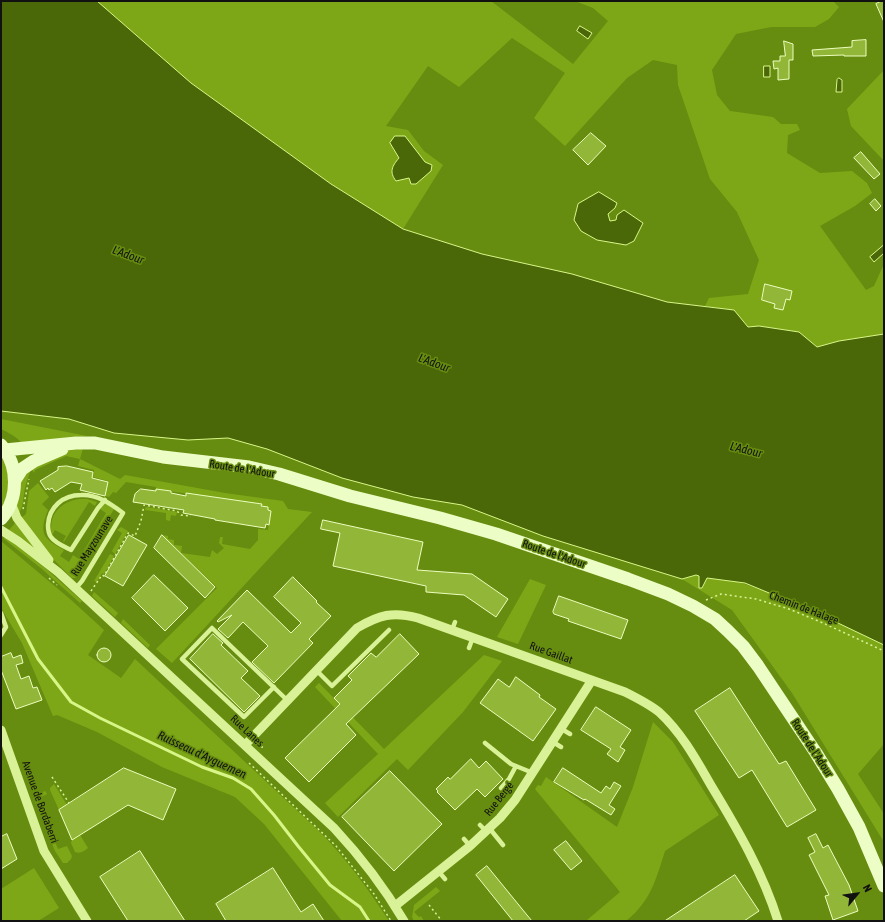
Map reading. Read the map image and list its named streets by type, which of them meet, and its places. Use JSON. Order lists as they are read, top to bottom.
{
  "streets": {
    "main road": ["Route de l'Adour"],
    "street": [
      "Rue Gaillat",
      "Rue Lanes",
      "Rue Bergé",
      "Avenue de Bordaberri"
    ],
    "lane": ["Rue Mayzounave"],
    "path": ["Chemin de Halage"]
  },
  "crossings": [
    ["Route de l'Adour", "Chemin de Halage"],
    ["Rue Mayzounave", "Rue Lanes"],
    ["Rue Gaillat", "Rue Lanes"],
    ["Rue Gaillat", "Rue Bergé"],
    ["Rue Lanes", "Rue Bergé"]
  ],
  "water": ["L'Adour", "Ruisseau d'Ayguemen"],
  "north": "top right"
}
